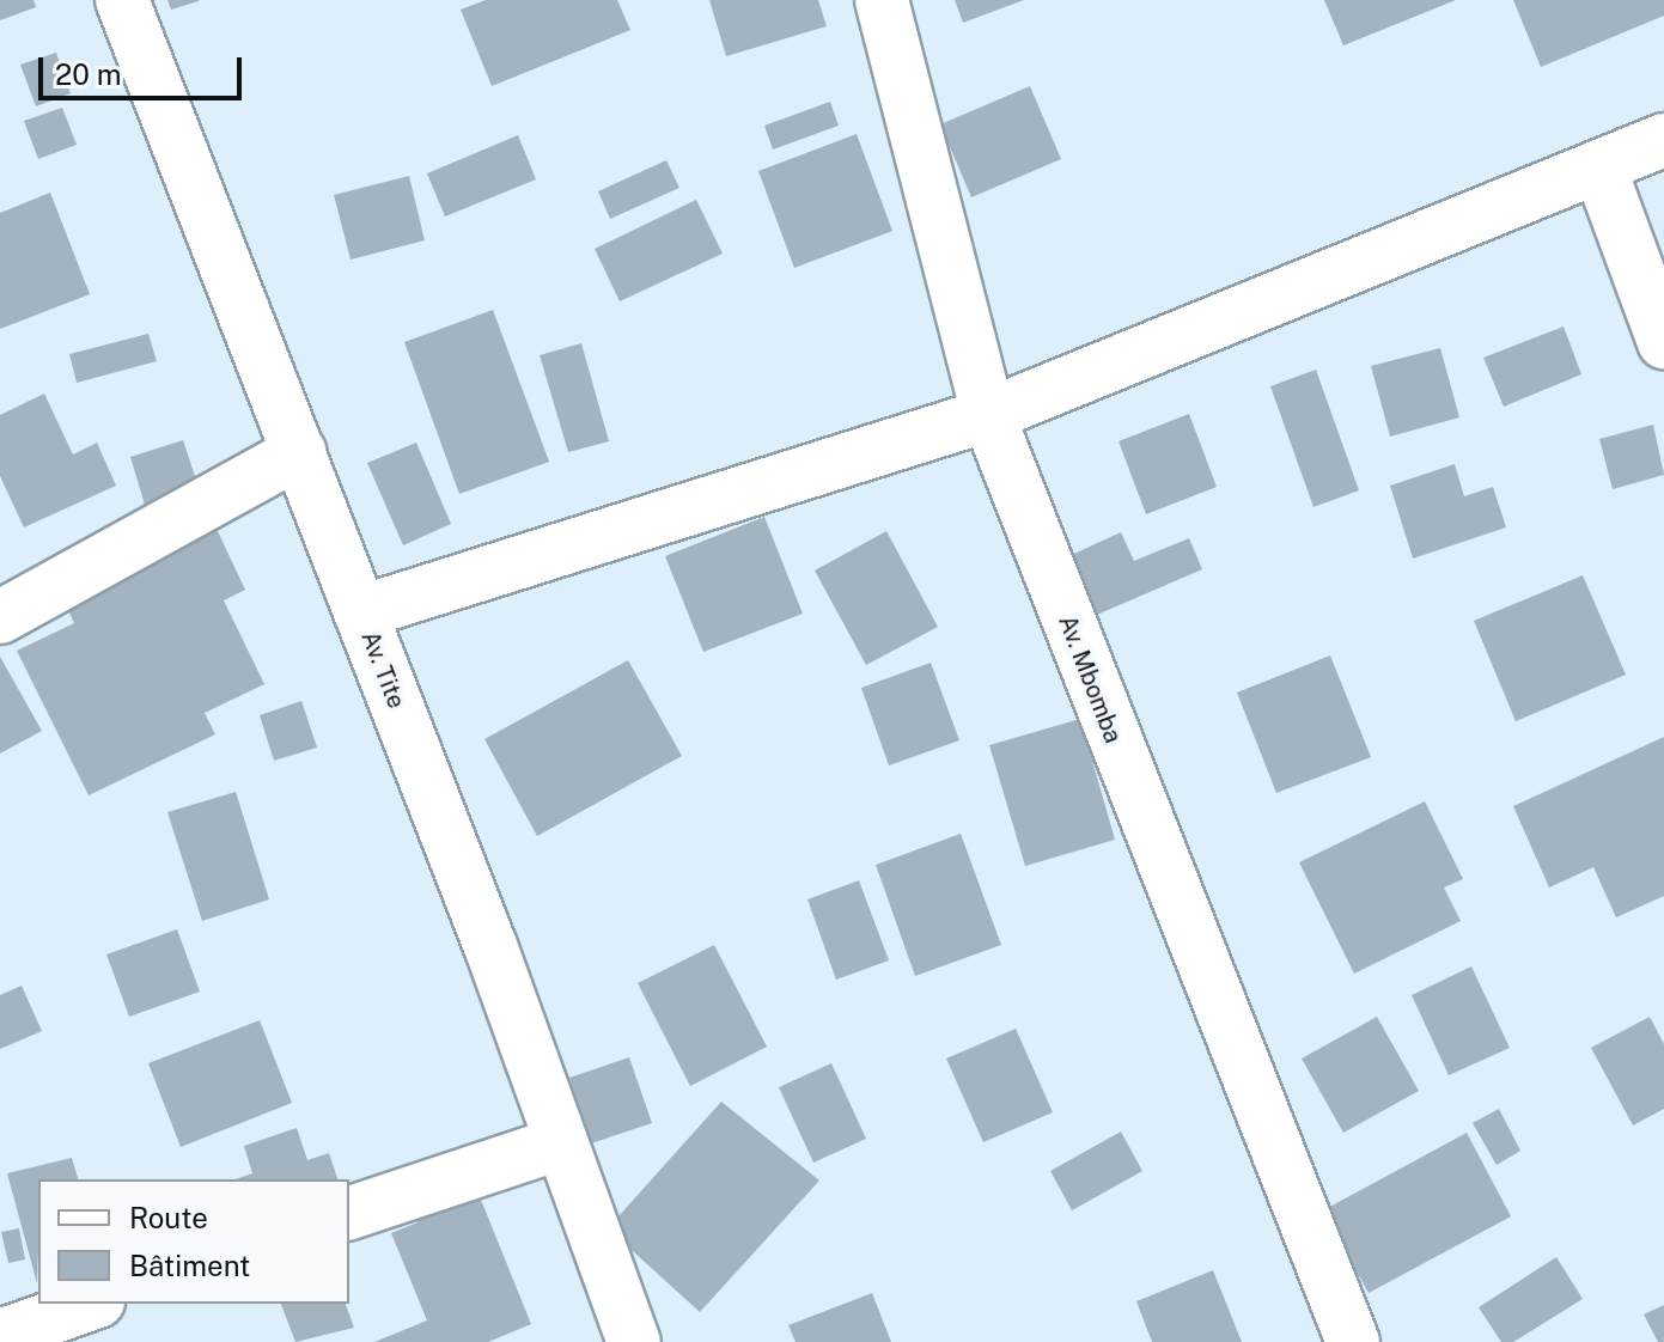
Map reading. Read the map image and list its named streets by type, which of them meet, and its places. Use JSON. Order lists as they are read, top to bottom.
{
  "streets": {
    "street": ["Av. Tite", "Av. Mbomba"]
  },
  "legend": ["Route", "Bâtiment"],
  "scale_bar": "20 m"
}
